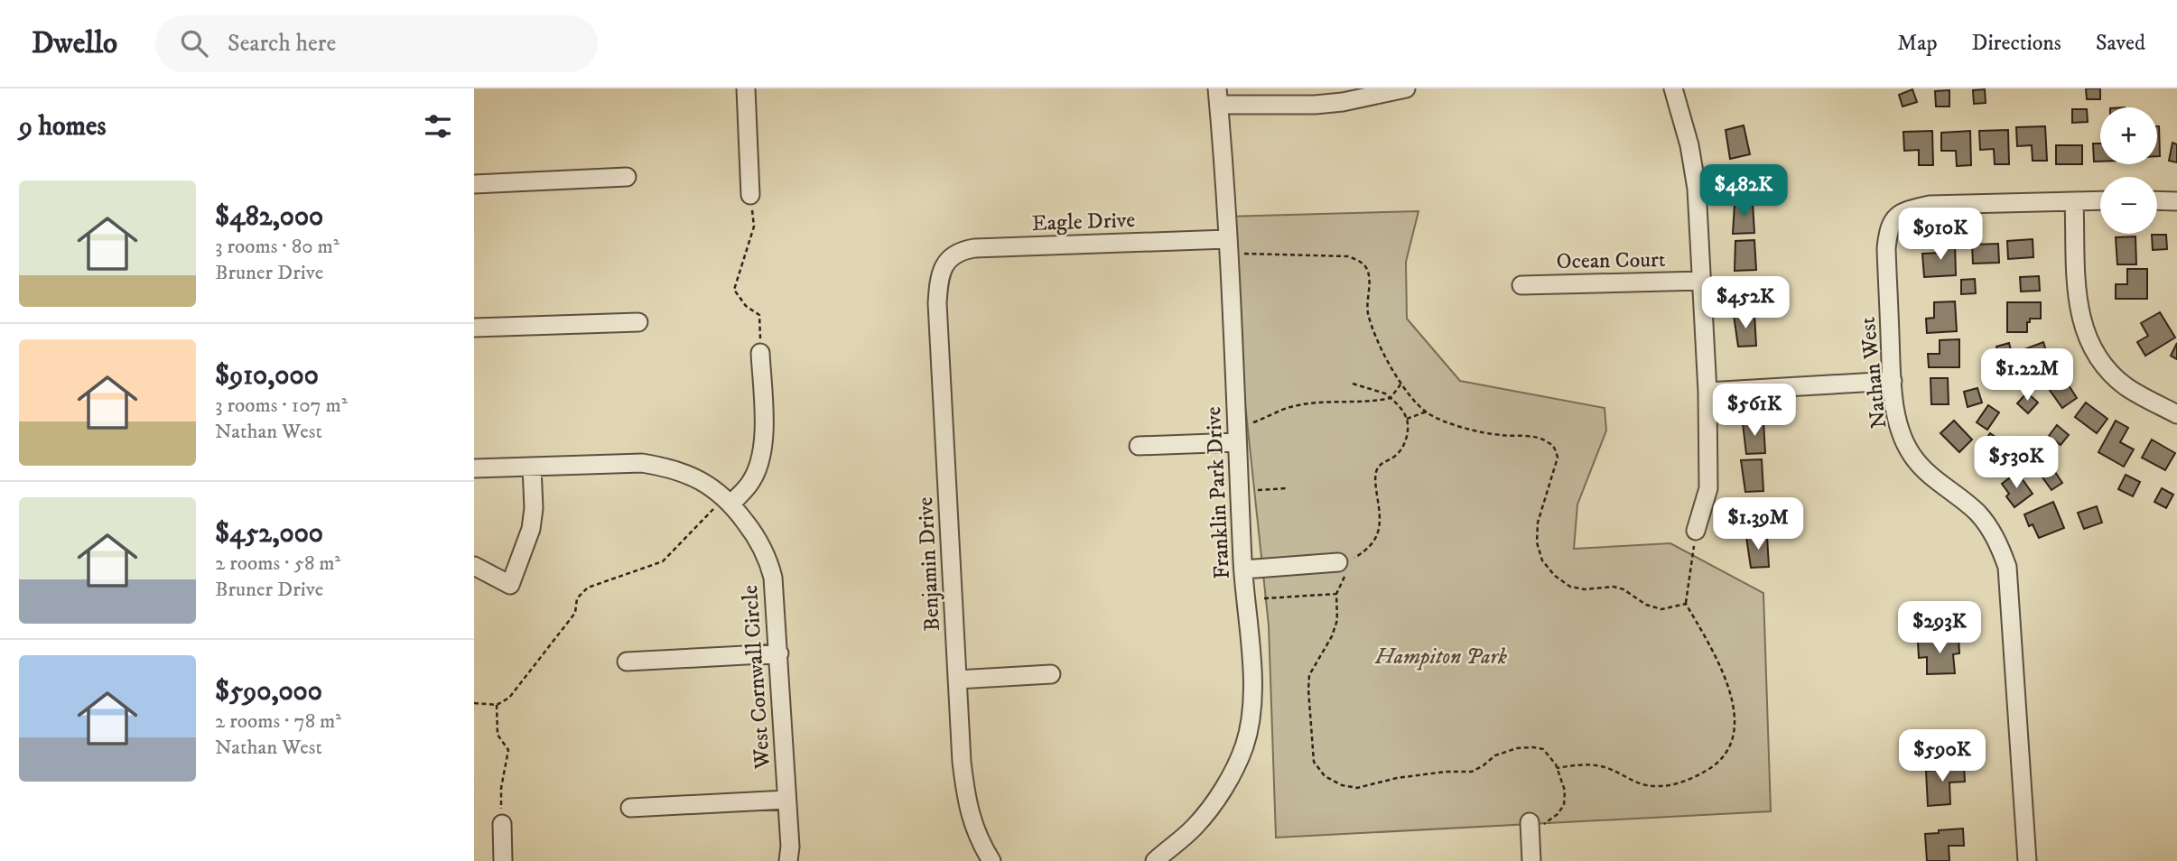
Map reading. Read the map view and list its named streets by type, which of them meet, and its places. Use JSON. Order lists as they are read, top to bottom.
{
  "streets": {
    "street": [
      "Eagle Drive",
      "Ocean Court",
      "Nathan West",
      "Franklin Park Drive",
      "Benjamin Drive",
      "West Cornwall Circle"
    ]
  },
  "crossings": [
    ["Eagle Drive", "Franklin Park Drive"],
    ["Eagle Drive", "Benjamin Drive"]
  ],
  "parks": ["Hampiton Park"],
  "page": {
    "header": "Dwello",
    "search": "Search here",
    "nav": ["Map", "Directions", "Saved"],
    "heading": "9 homes",
    "map_buttons": ["+", "−"],
    "list": [
      {
        "name": "$482,000",
        "note": "3 rooms · 80 m² · Bruner Drive"
      },
      {
        "name": "$910,000",
        "note": "3 rooms · 107 m² · Nathan West"
      },
      {
        "name": "$452,000",
        "note": "2 rooms · 58 m² · Bruner Drive"
      },
      {
        "name": "$590,000",
        "note": "2 rooms · 78 m² · Nathan West"
      }
    ],
    "price": [
      "$482K",
      "$910K",
      "$452K",
      "$1.22M",
      "$561K",
      "$530K",
      "$1.39M",
      "$293K",
      "$590K"
    ]
  }
}
